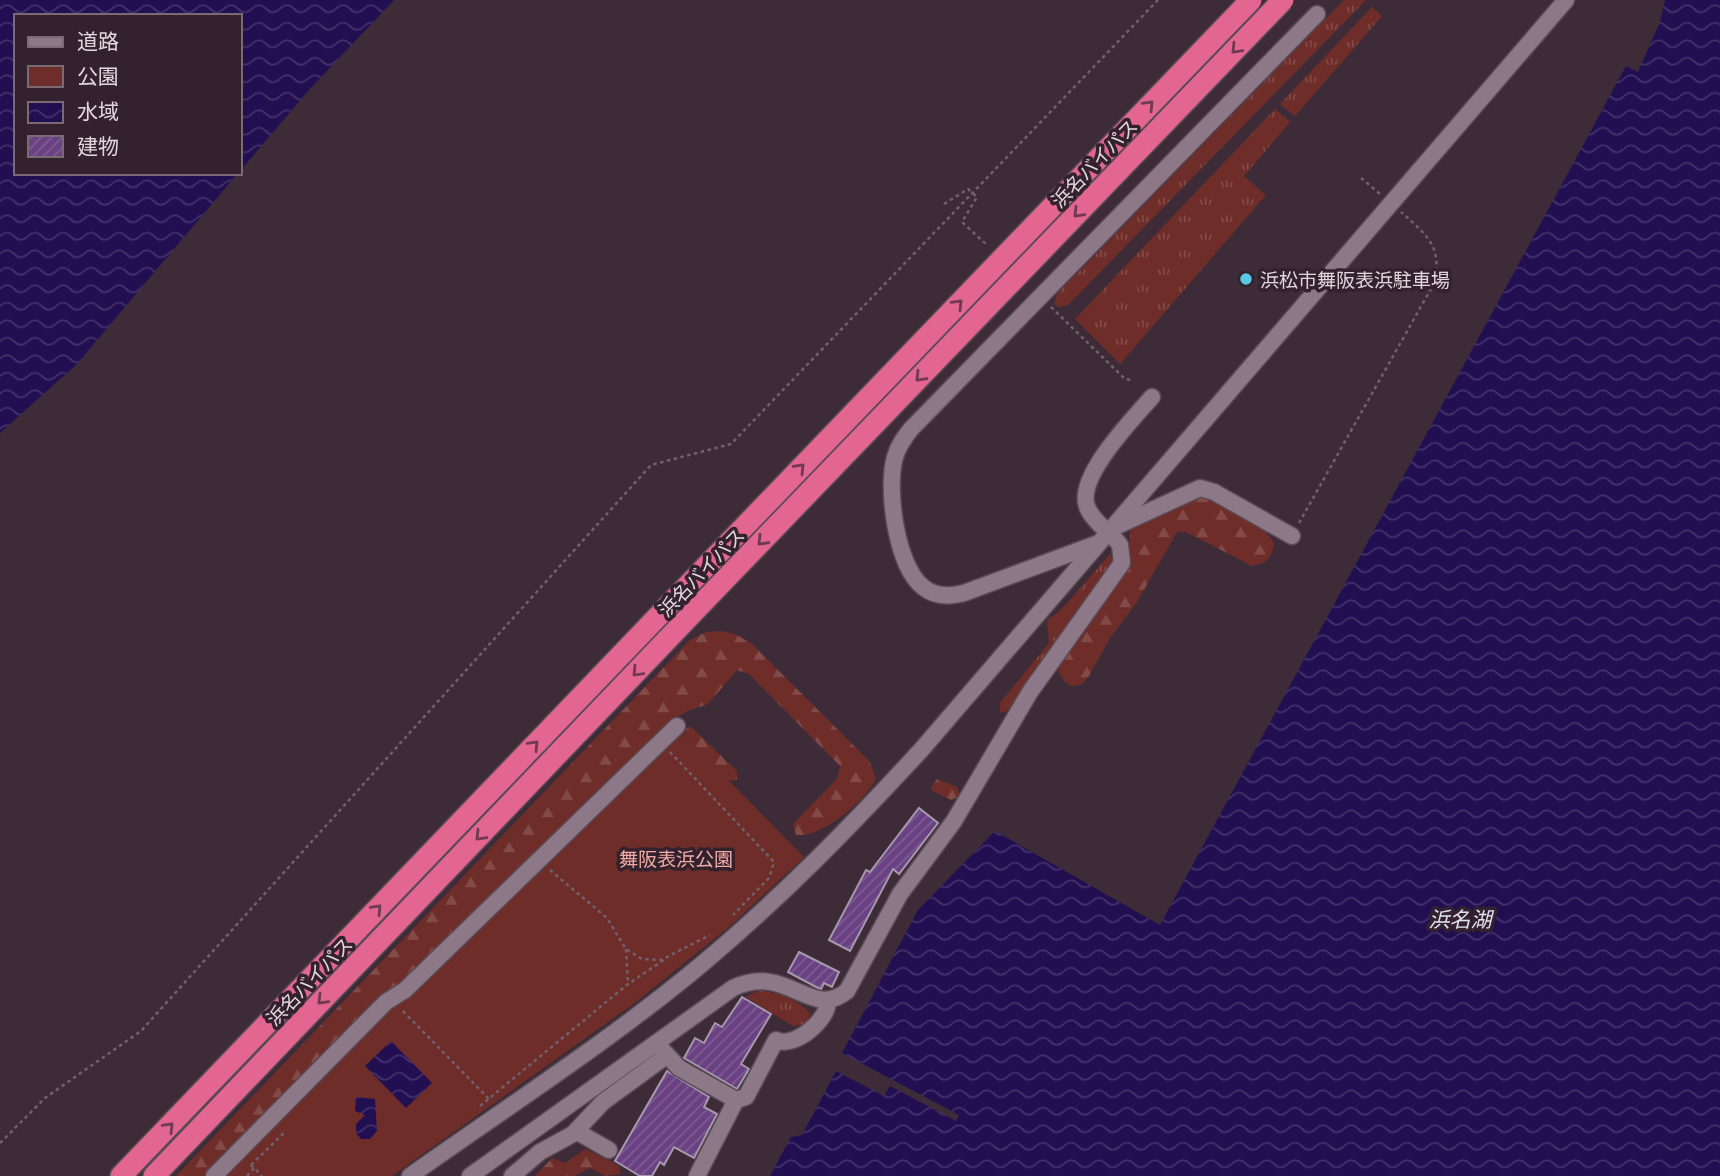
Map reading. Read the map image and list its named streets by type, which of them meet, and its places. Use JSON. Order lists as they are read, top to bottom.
{
  "streets": {
    "highway": ["浜名バイパス"]
  },
  "water": ["浜名湖"],
  "parks": ["舞阪表浜公園"],
  "places": ["浜松市舞阪表浜駐車場"],
  "legend": [
    "道路",
    "公園",
    "水域",
    "建物"
  ]
}
